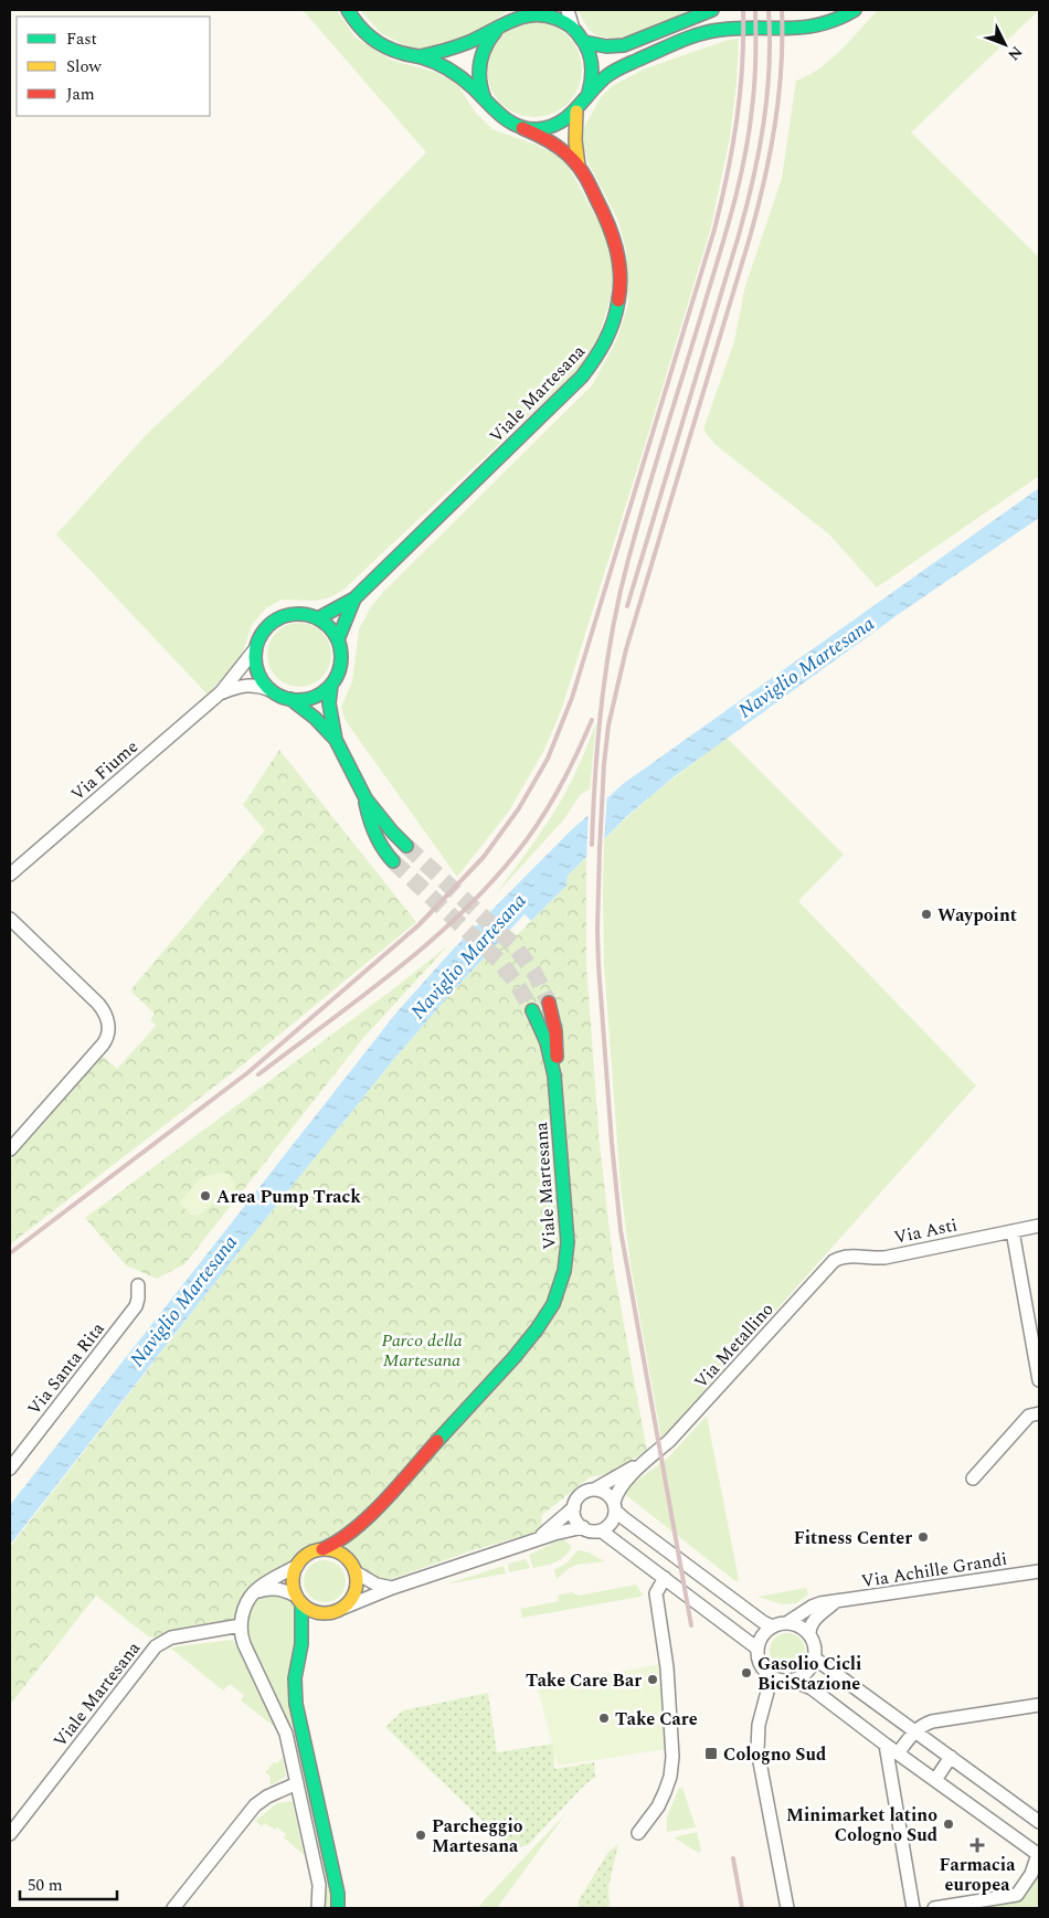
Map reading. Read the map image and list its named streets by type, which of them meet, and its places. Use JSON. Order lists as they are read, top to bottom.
{
  "streets": {
    "street": [
      "Viale Martesana",
      "Via Fiume",
      "Via Asti",
      "Via Metallino",
      "Via Santa Rita",
      "Via Achille Grandi"
    ]
  },
  "crossings": [
    ["Viale Martesana", "Via Fiume"],
    ["Via Asti", "Via Metallino"]
  ],
  "water": ["Naviglio Martesana"],
  "parks": ["Parco della Martesana"],
  "places": {
    "other": [
      "Waypoint",
      "Area Pump Track",
      "Fitness Center",
      "Gasolio Cicli BiciStazione",
      "Take Care Bar",
      "Take Care",
      "Minimarket latino Cologno Sud",
      "Parcheggio Martesana"
    ],
    "transit": ["Cologno Sud"],
    "health": ["Farmacia europea"]
  },
  "legend": ["Fast", "Slow", "Jam"],
  "scale_bar": "50 m",
  "north": "bottom right"
}
